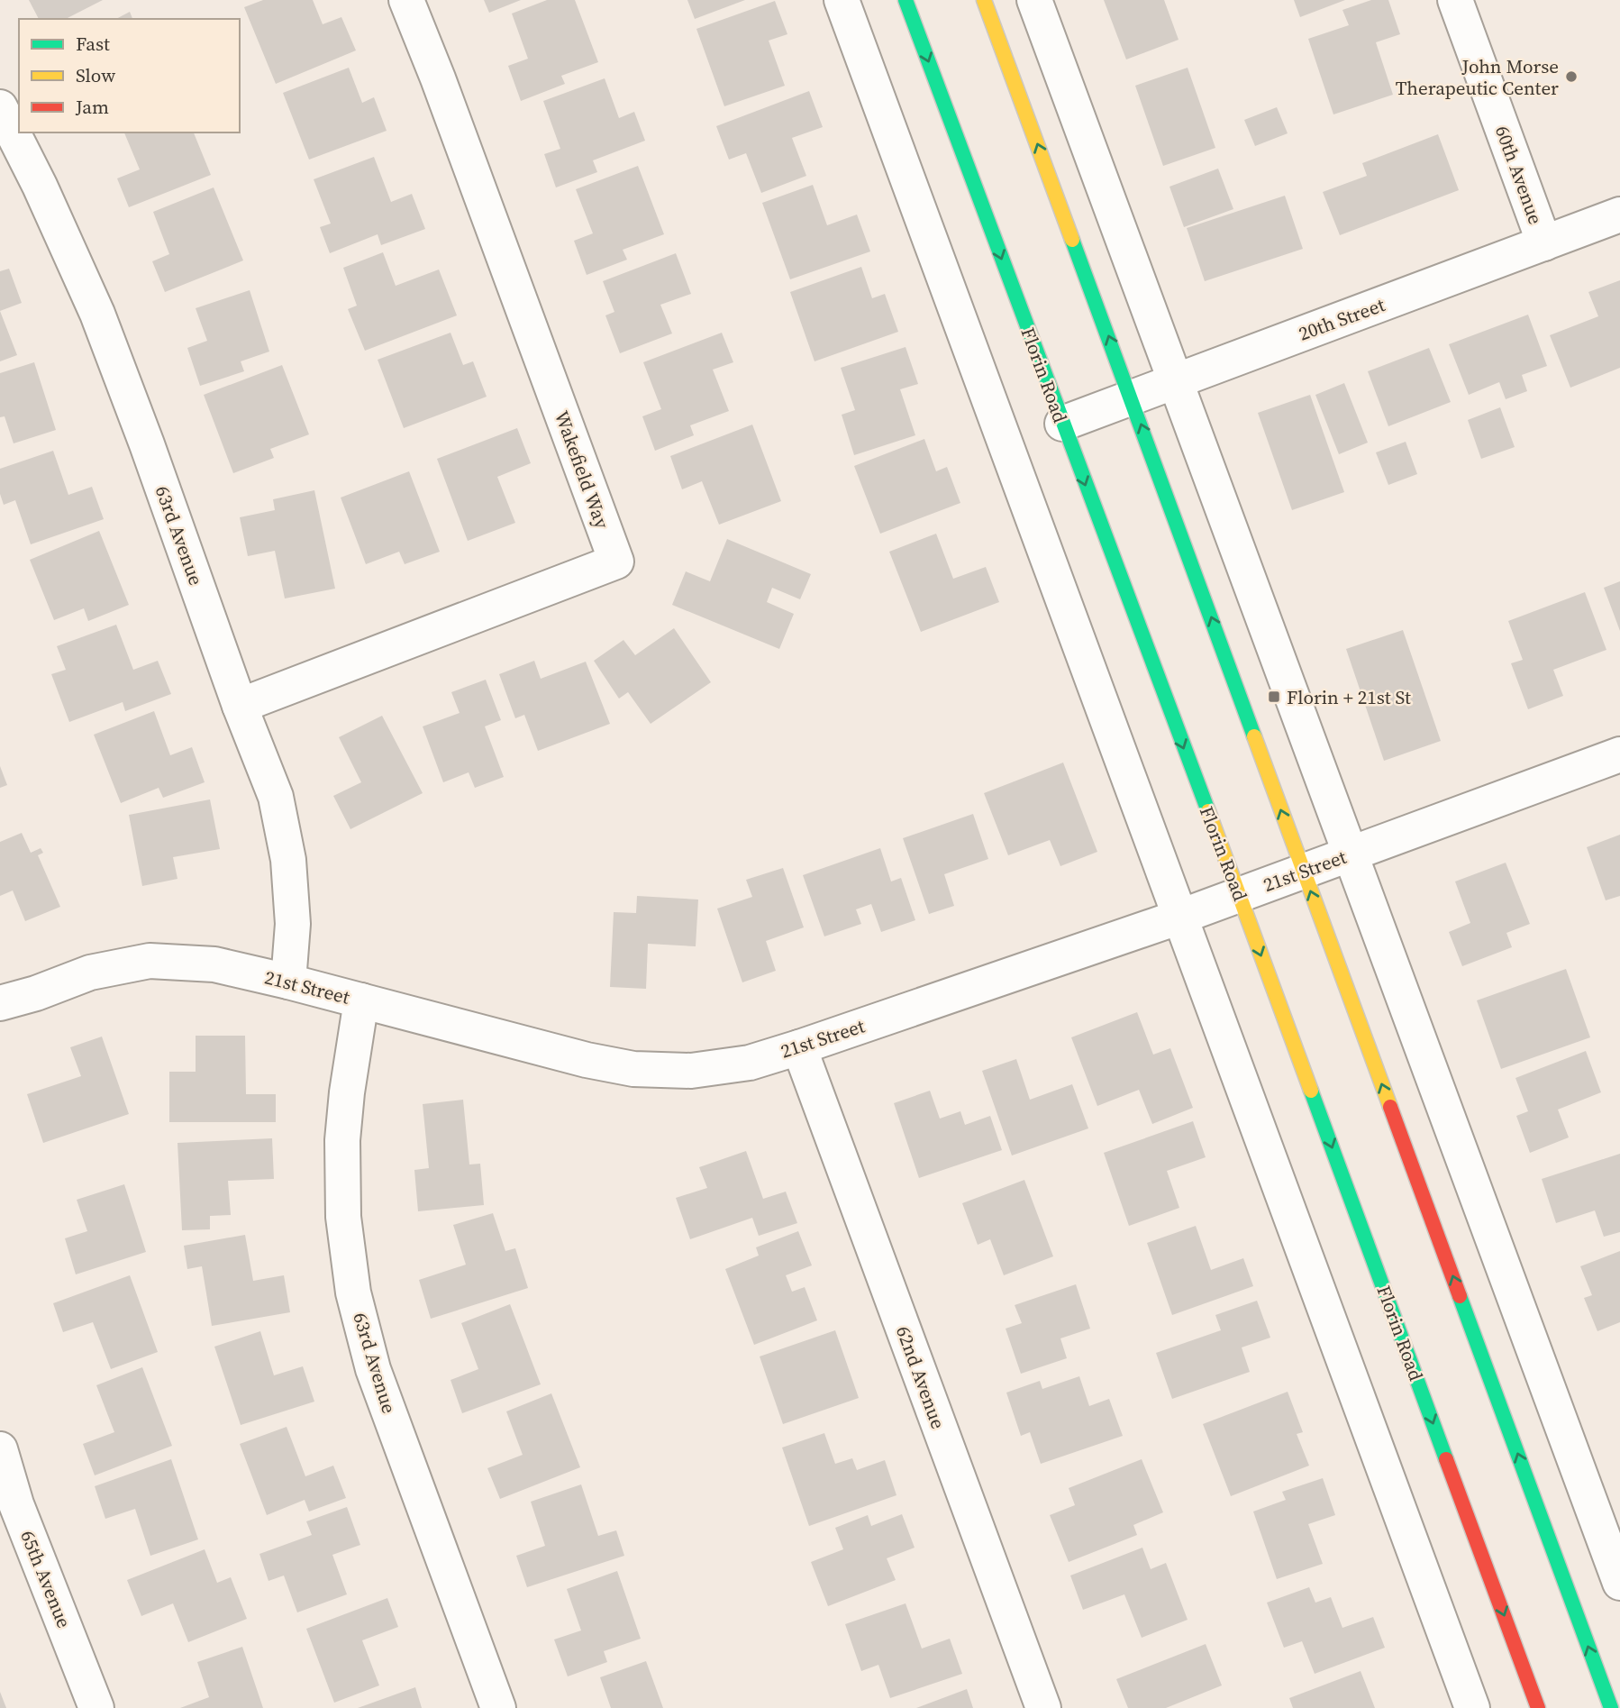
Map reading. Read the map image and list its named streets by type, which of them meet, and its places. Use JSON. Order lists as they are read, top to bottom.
{
  "streets": {
    "main road": ["Florin Road"],
    "street": [
      "60th Avenue",
      "20th Street",
      "Wakefield Way",
      "63rd Avenue",
      "21st Street",
      "62nd Avenue",
      "65th Avenue"
    ]
  },
  "crossings": [
    ["60th Avenue", "20th Street"],
    ["20th Street", "Florin Road"],
    ["Florin Road", "21st Street"],
    ["Wakefield Way", "63rd Avenue"],
    ["63rd Avenue", "21st Street"],
    ["21st Street", "62nd Avenue"]
  ],
  "places": {
    "other": ["John Morse Therapeutic Center"],
    "transit": ["Florin + 21st St"]
  },
  "legend": ["Fast", "Slow", "Jam"]
}
